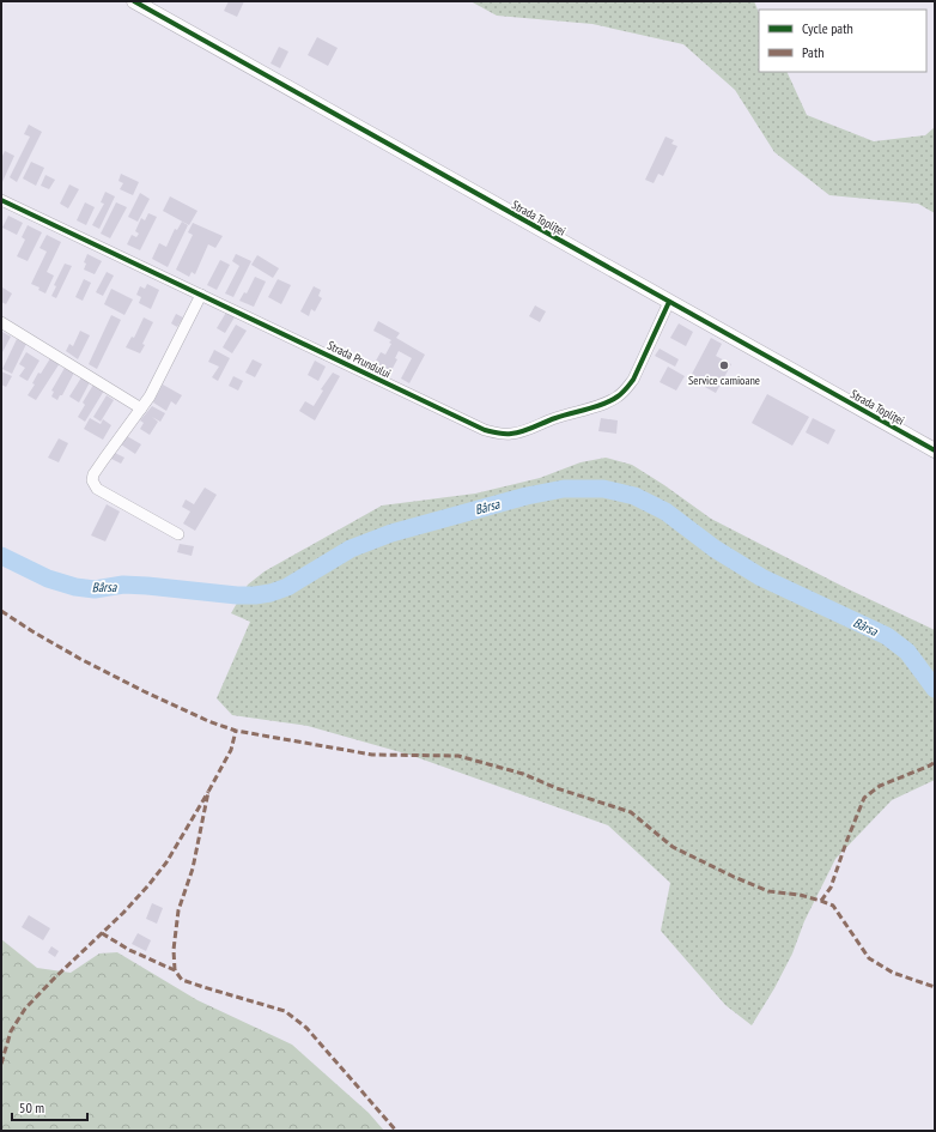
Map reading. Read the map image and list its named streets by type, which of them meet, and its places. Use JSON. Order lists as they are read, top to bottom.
{
  "streets": {
    "street": ["Strada Topliței", "Strada Prundului"]
  },
  "crossings": [
    ["Strada Topliței", "Strada Prundului"]
  ],
  "water": ["Bârsa"],
  "places": ["Service camioane"],
  "legend": ["Cycle path", "Path"],
  "scale_bar": "50 m"
}
